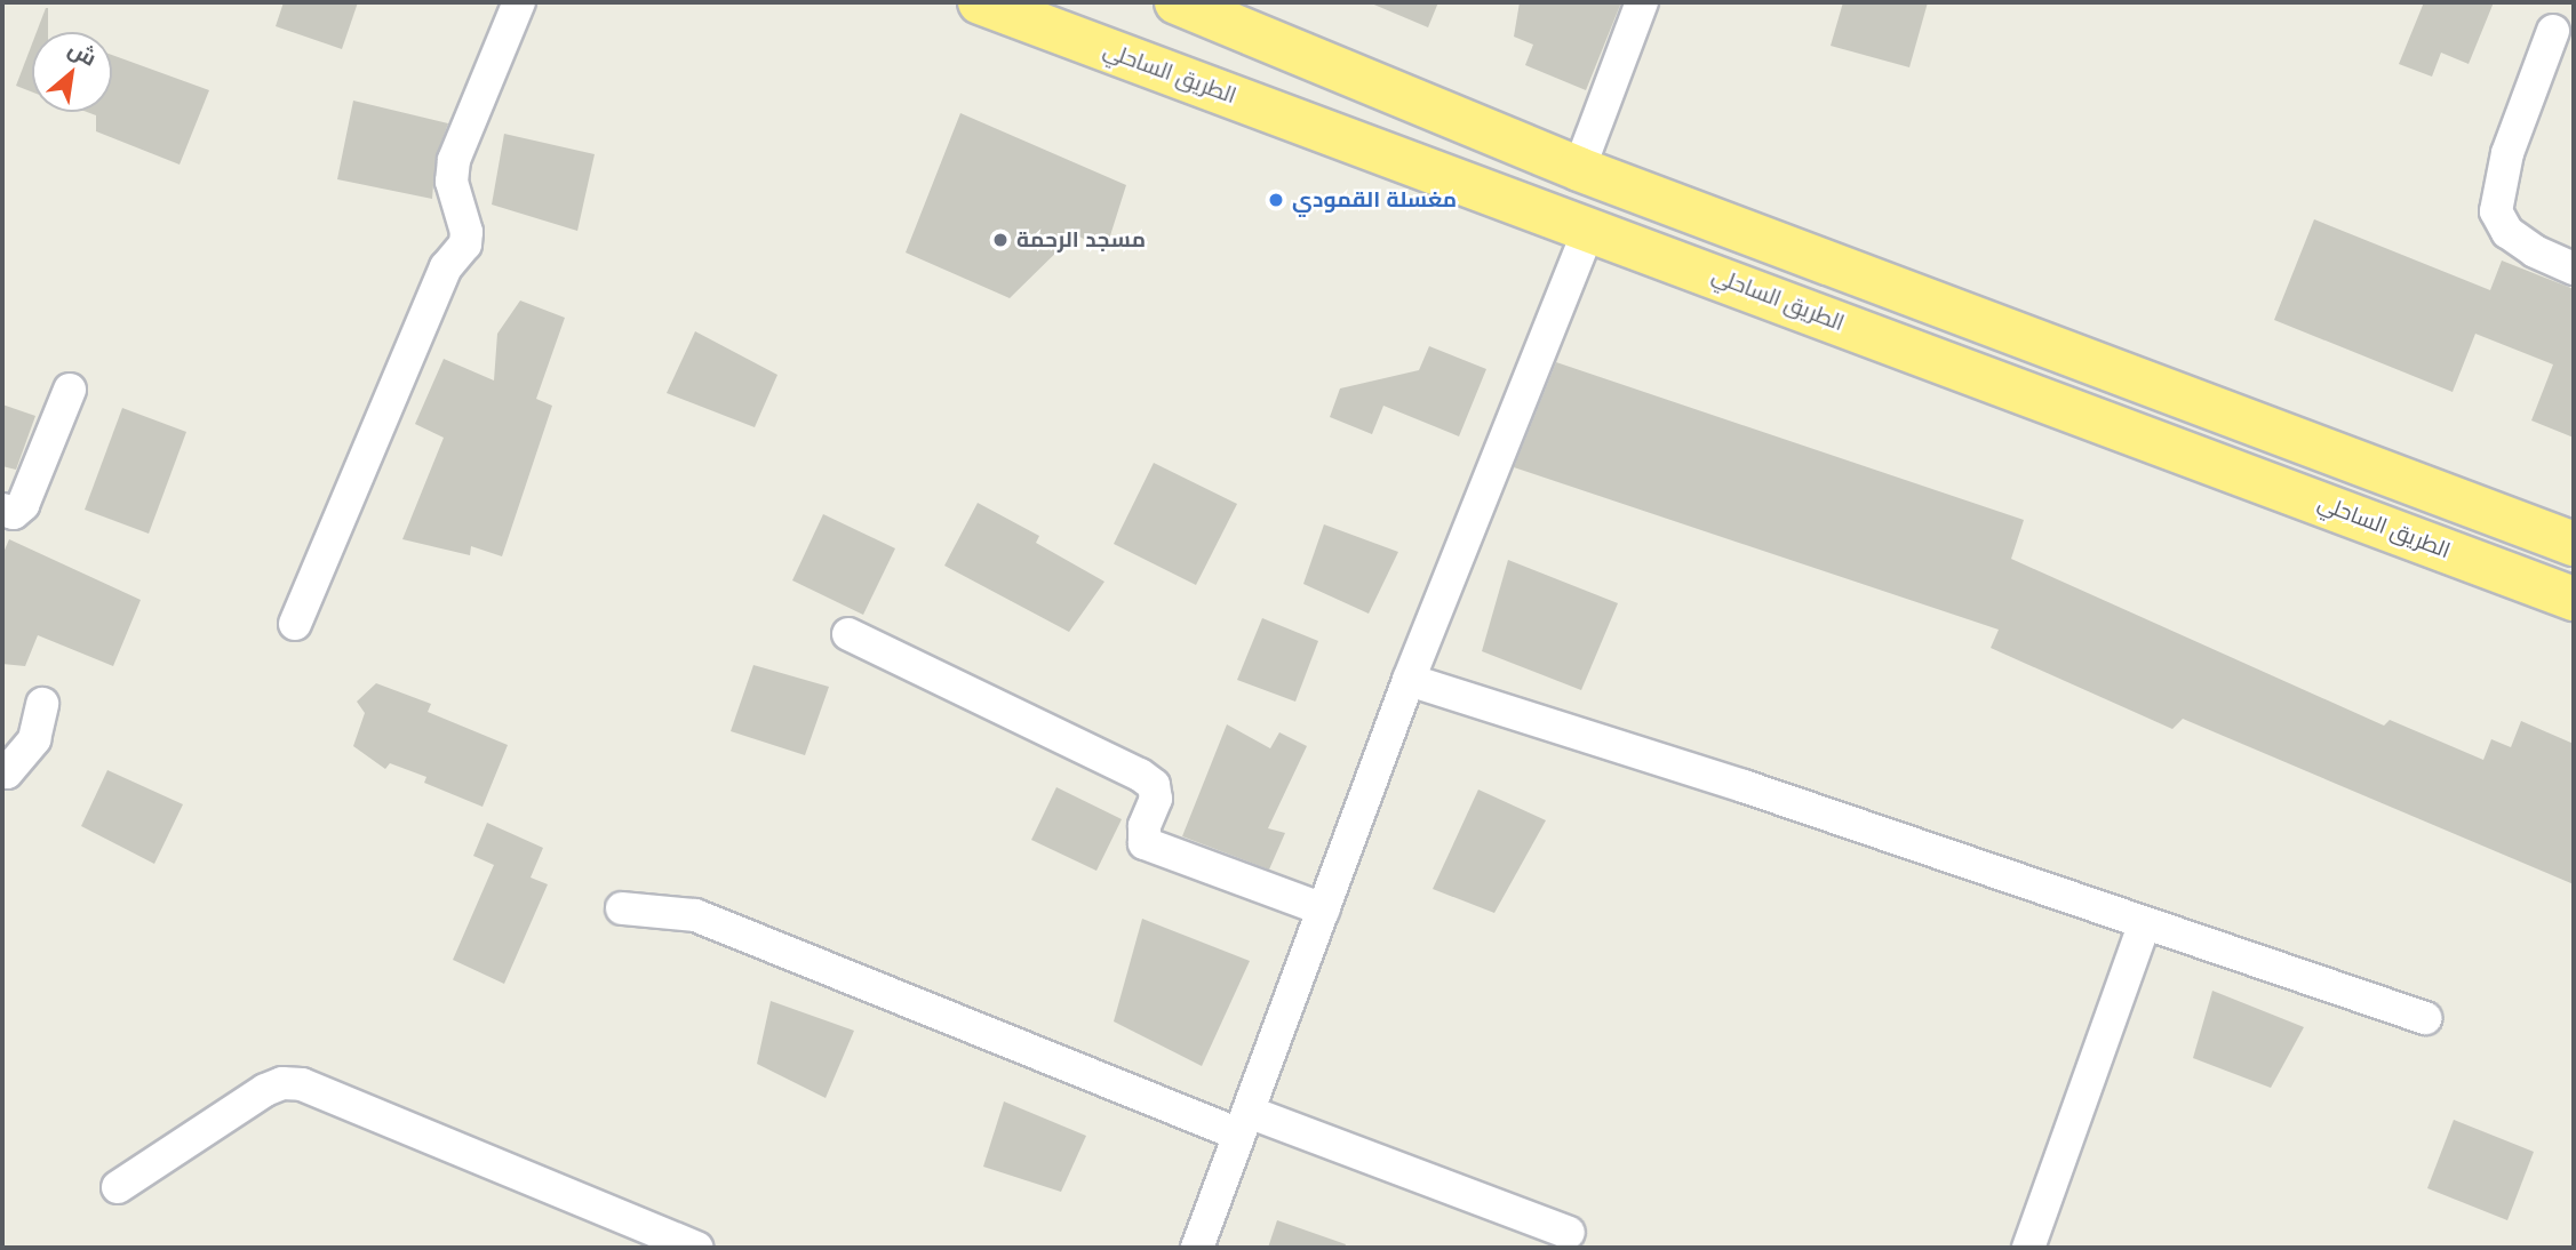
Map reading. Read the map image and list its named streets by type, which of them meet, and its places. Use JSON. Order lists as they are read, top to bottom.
{
  "streets": {
    "highway": ["الطريق الساحلي"]
  },
  "places": ["مغسلة القمودي", "مسجد الرحمة"],
  "north": "top right"
}
